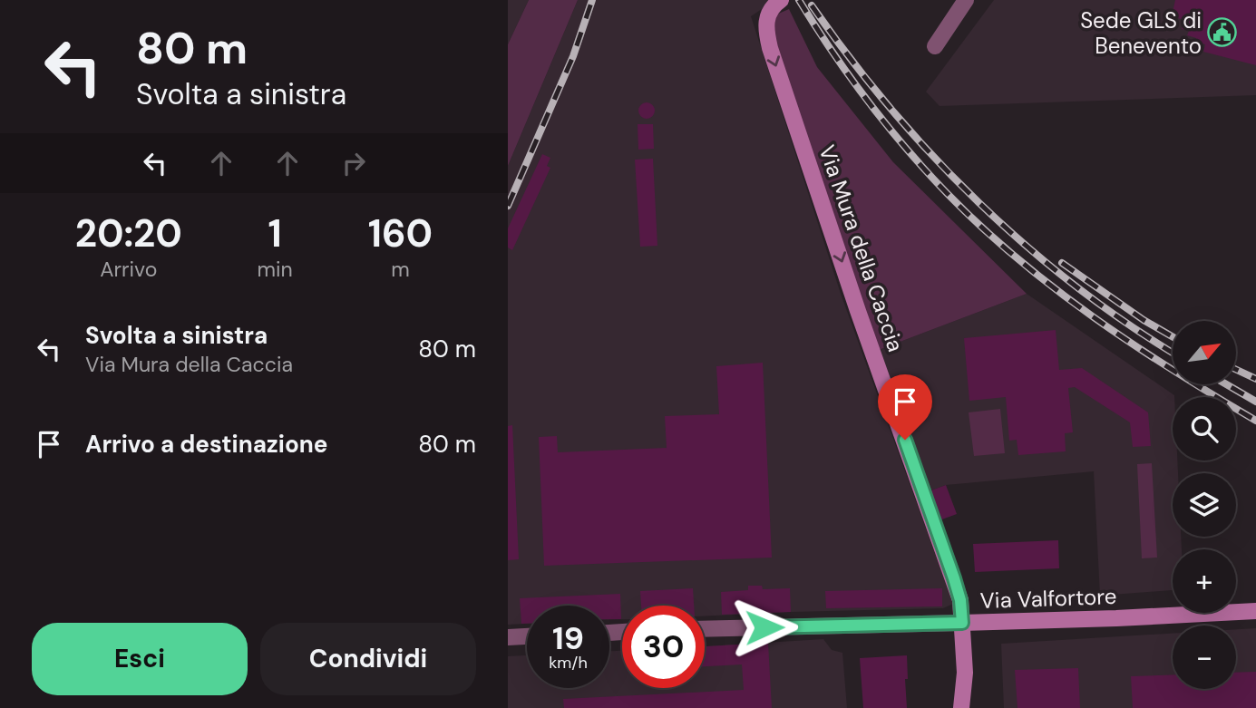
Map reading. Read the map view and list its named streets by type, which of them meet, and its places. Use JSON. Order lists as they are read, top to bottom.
{
  "streets": {
    "main road": ["Via Mura della Caccia", "Via Valfortore"]
  },
  "crossings": [
    ["Via Mura della Caccia", "Via Valfortore"]
  ],
  "one_way": ["Via Mura della Caccia"],
  "places": {
    "public building": ["Sede GLS di Benevento"]
  },
  "north": "top right",
  "page": {
    "turn": ["80 m", "Svolta a sinistra"],
    "eta": [
      "20:20",
      "Arrivo",
      "1",
      "min",
      "160",
      "m"
    ],
    "list": [
      {
        "name": "Svolta a sinistra",
        "note": "Via Mura della Caccia",
        "value": "80 m"
      },
      {
        "name": "Arrivo a destinazione",
        "value": "80 m"
      }
    ],
    "map_buttons": ["+", "−"],
    "speed": "19 km/h",
    "limit": "30",
    "buttons": ["Esci", "Condividi"]
  }
}
